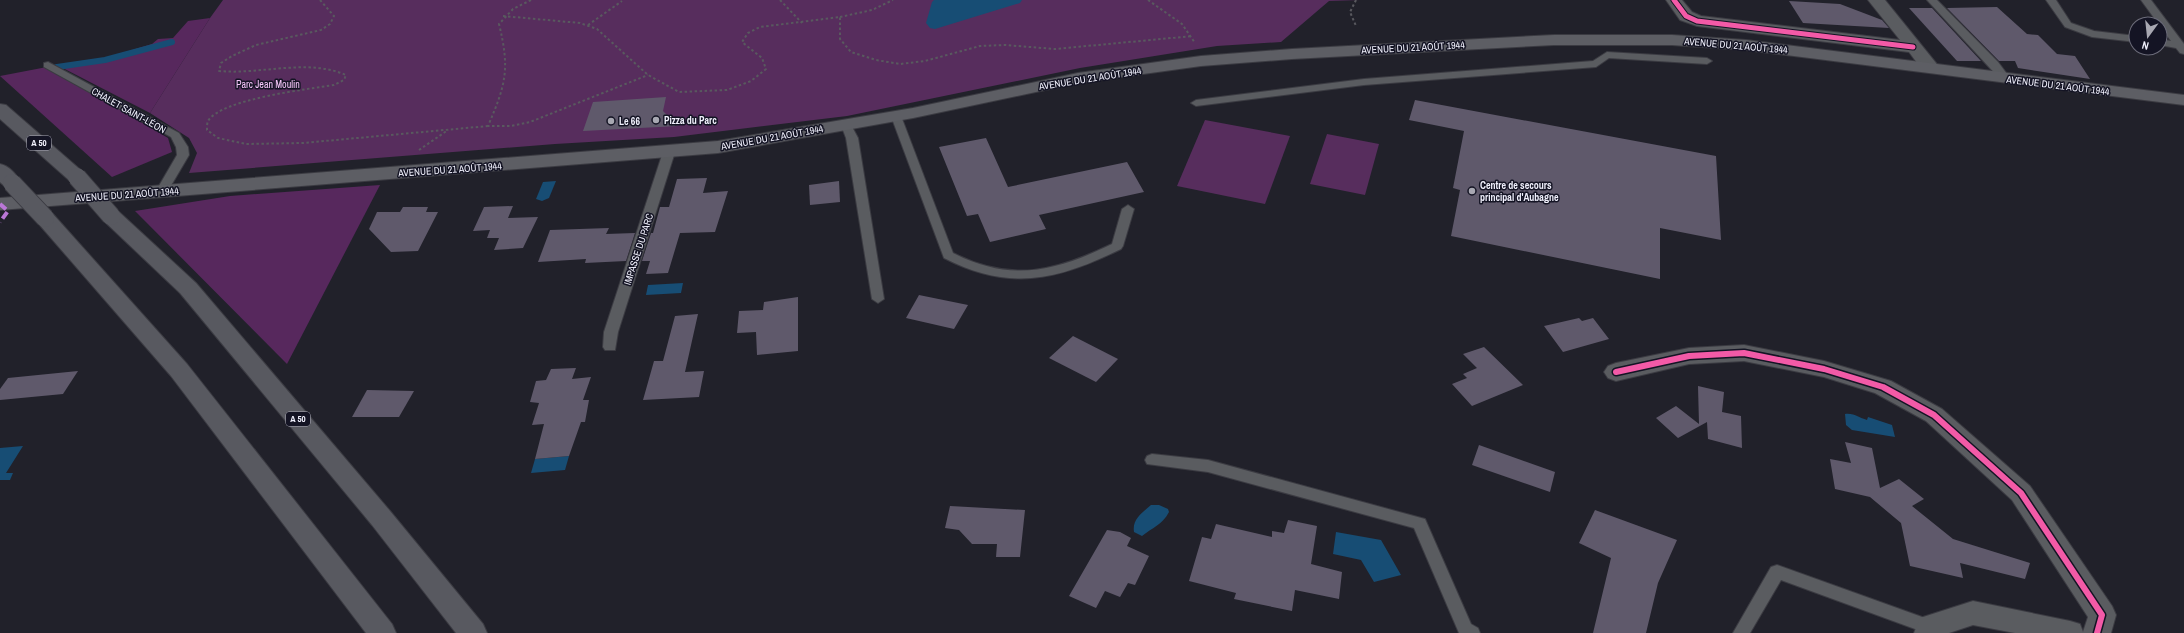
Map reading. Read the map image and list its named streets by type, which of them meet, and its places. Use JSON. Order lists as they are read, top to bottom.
{
  "streets": {
    "highway": ["A 50"],
    "main road": ["AVENUE DU 21 AOÛT 1944"],
    "lane": ["CHALET SAINT-LÉON", "IMPASSE DU PARC"]
  },
  "crossings": [
    ["AVENUE DU 21 AOÛT 1944", "CHALET SAINT-LÉON"],
    ["AVENUE DU 21 AOÛT 1944", "IMPASSE DU PARC"]
  ],
  "parks": ["Parc Jean Moulin"],
  "places": ["Pizza du Parc", "Le 66", "Centre de secours principal d'Aubagne"],
  "north": "bottom"
}
